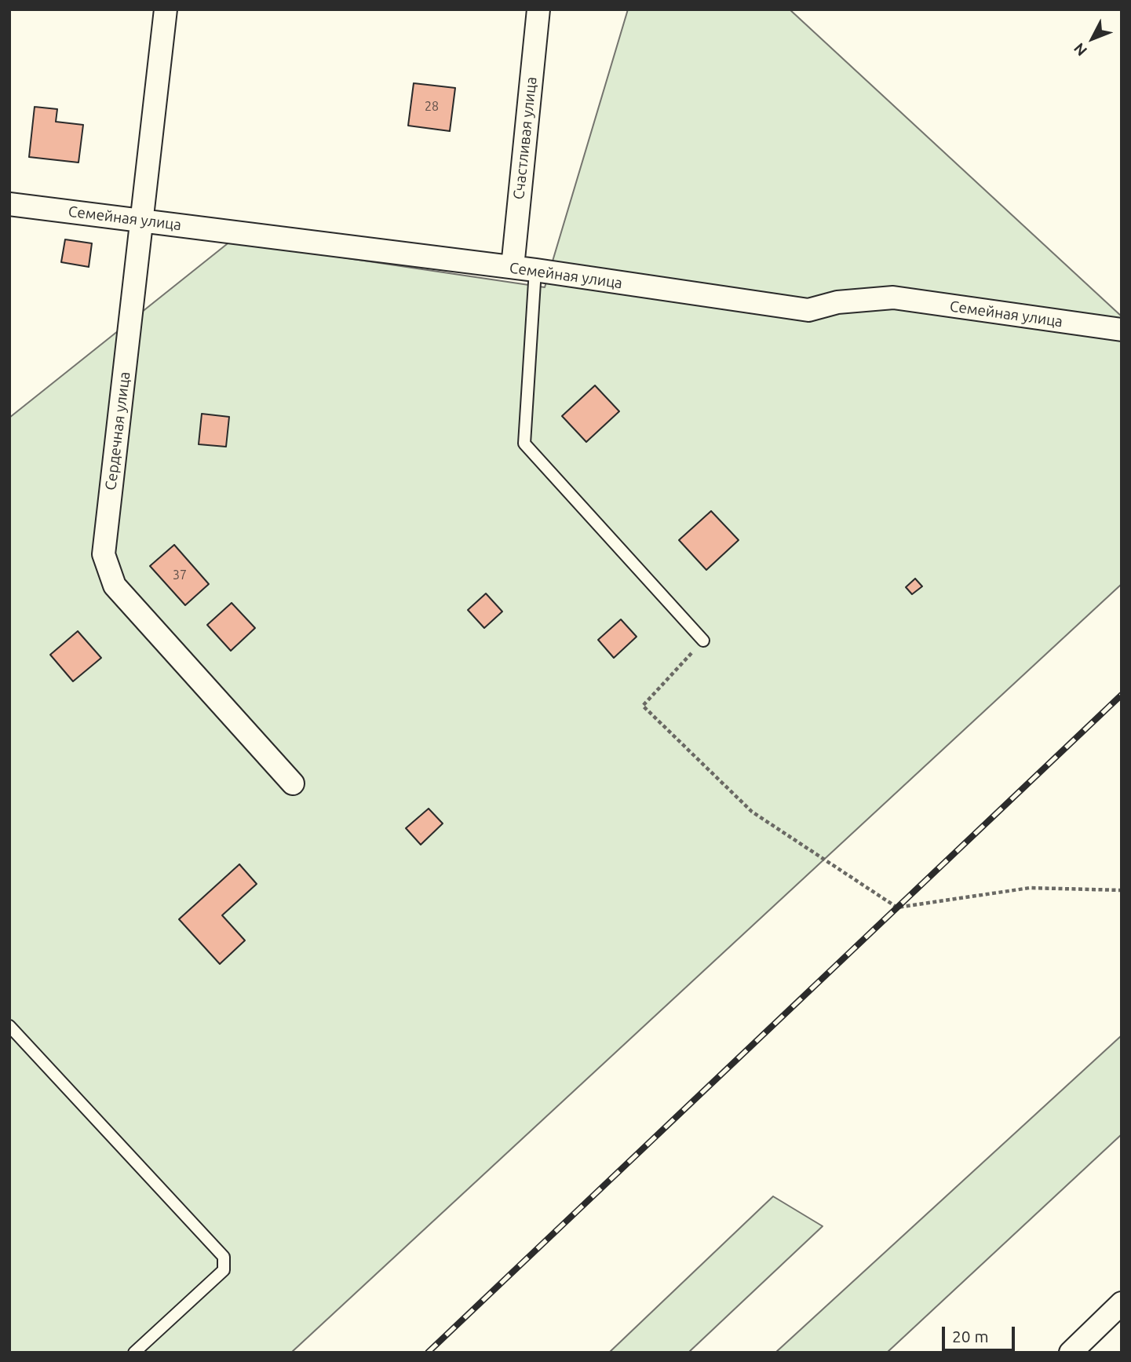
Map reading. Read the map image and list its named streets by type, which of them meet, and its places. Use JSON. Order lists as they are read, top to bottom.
{
  "streets": {
    "street": ["Счастливая улица", "Семейная улица", "Сердечная улица"]
  },
  "crossings": [
    ["Счастливая улица", "Семейная улица"],
    ["Семейная улица", "Сердечная улица"]
  ],
  "house_numbers": ["28", "37"],
  "scale_bar": "20 m",
  "north": "bottom left"
}
